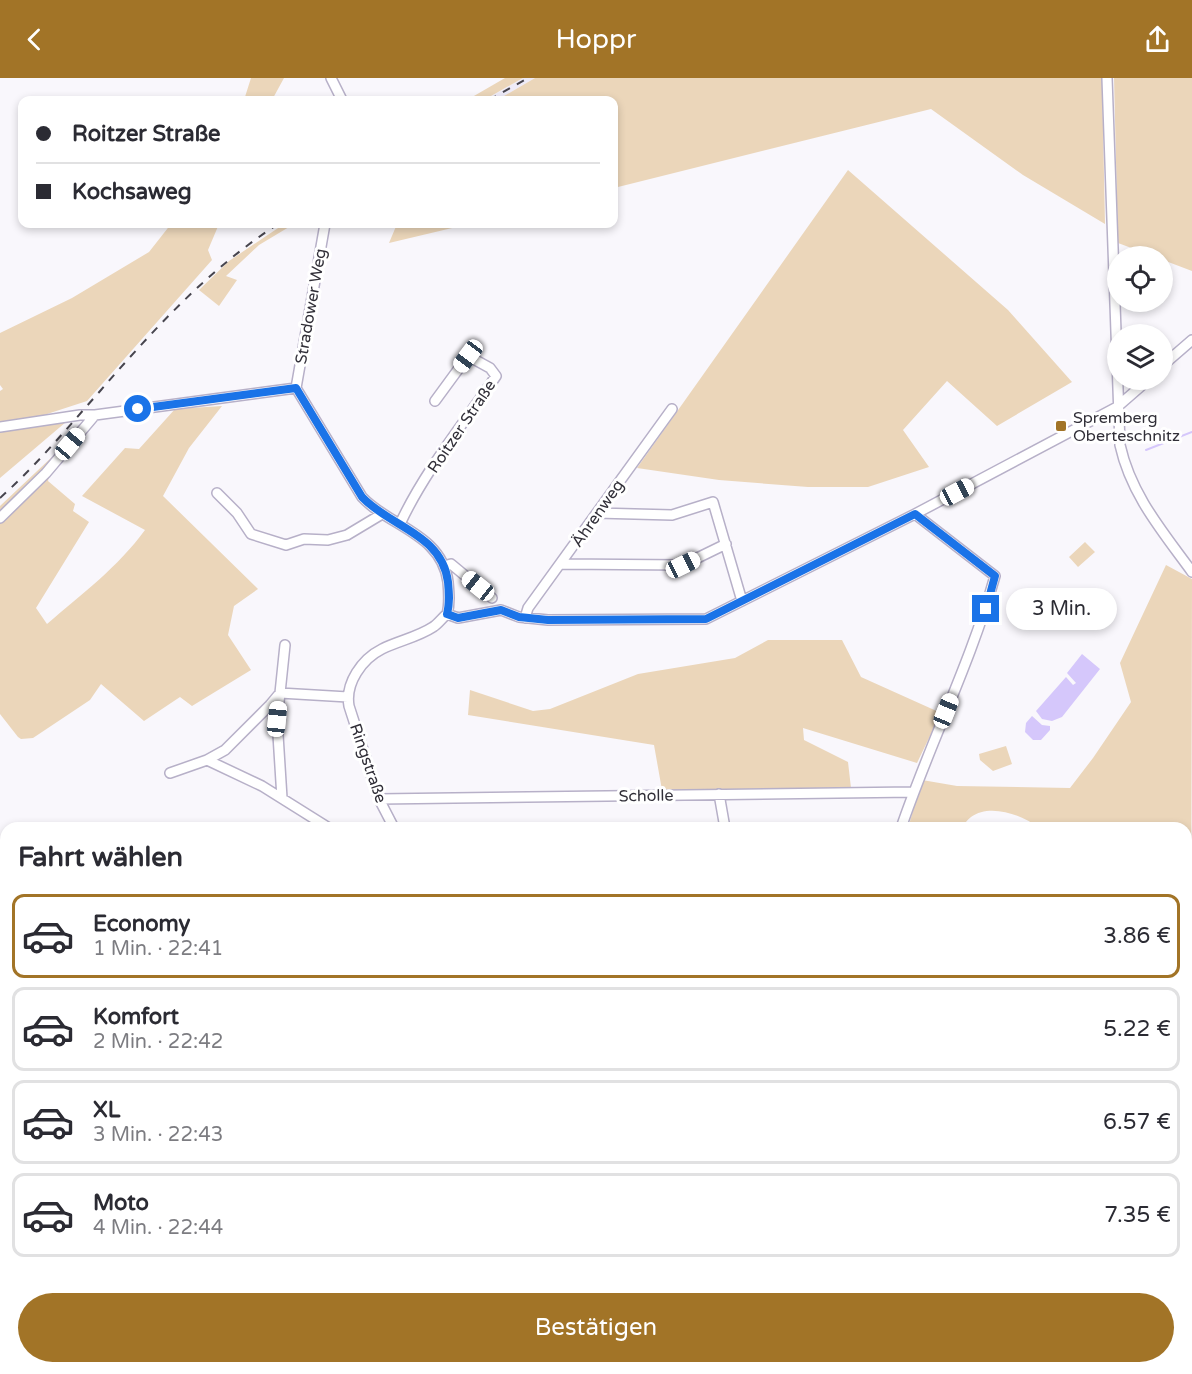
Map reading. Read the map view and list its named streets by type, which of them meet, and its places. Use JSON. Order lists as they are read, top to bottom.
{
  "streets": {
    "street": [
      "Stradower Weg",
      "Roitzer Straße",
      "Ährenweg",
      "Ringstraße",
      "Scholle"
    ]
  },
  "crossings": [
    ["Ringstraße", "Scholle"]
  ],
  "places": {
    "transit": ["Spremberg Oberteschnitz"]
  },
  "page": {
    "header": "Hoppr",
    "banner": ["Roitzer Straße", "Kochsaweg"],
    "bubble": "3 Min.",
    "heading": "Fahrt wählen",
    "list": [
      {
        "name": "Economy",
        "note": "1 Min. · 22:41",
        "value": "3.86 €"
      },
      {
        "name": "Komfort",
        "note": "2 Min. · 22:42",
        "value": "5.22 €"
      },
      {
        "name": "XL",
        "note": "3 Min. · 22:43",
        "value": "6.57 €"
      },
      {
        "name": "Moto",
        "note": "4 Min. · 22:44",
        "value": "7.35 €"
      }
    ],
    "buttons": "Bestätigen"
  }
}
